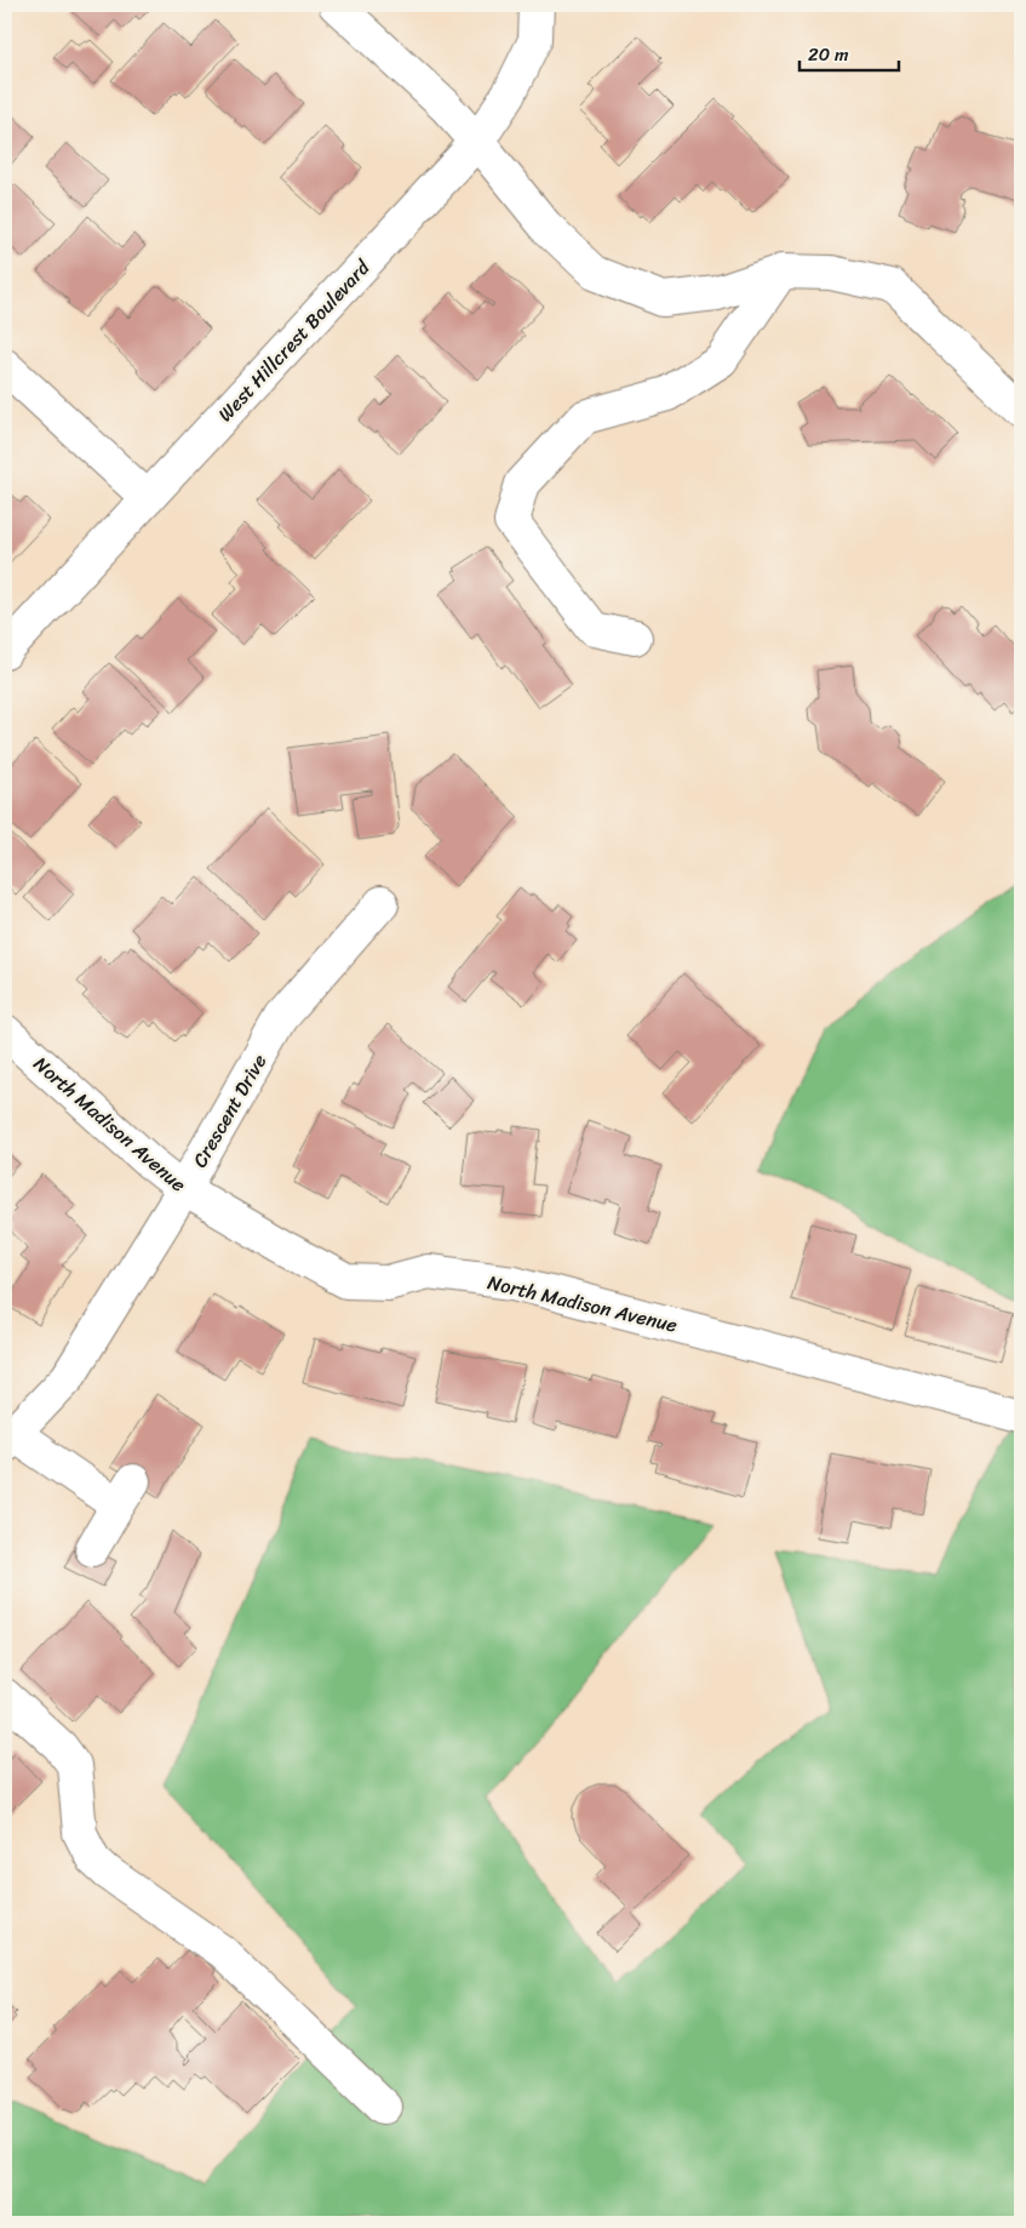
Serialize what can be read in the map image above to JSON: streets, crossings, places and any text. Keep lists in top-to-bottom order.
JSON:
{
  "streets": {
    "street": ["West Hillcrest Boulevard", "Crescent Drive", "North Madison Avenue"]
  },
  "crossings": [
    ["Crescent Drive", "North Madison Avenue"]
  ],
  "scale_bar": "20 m"
}
